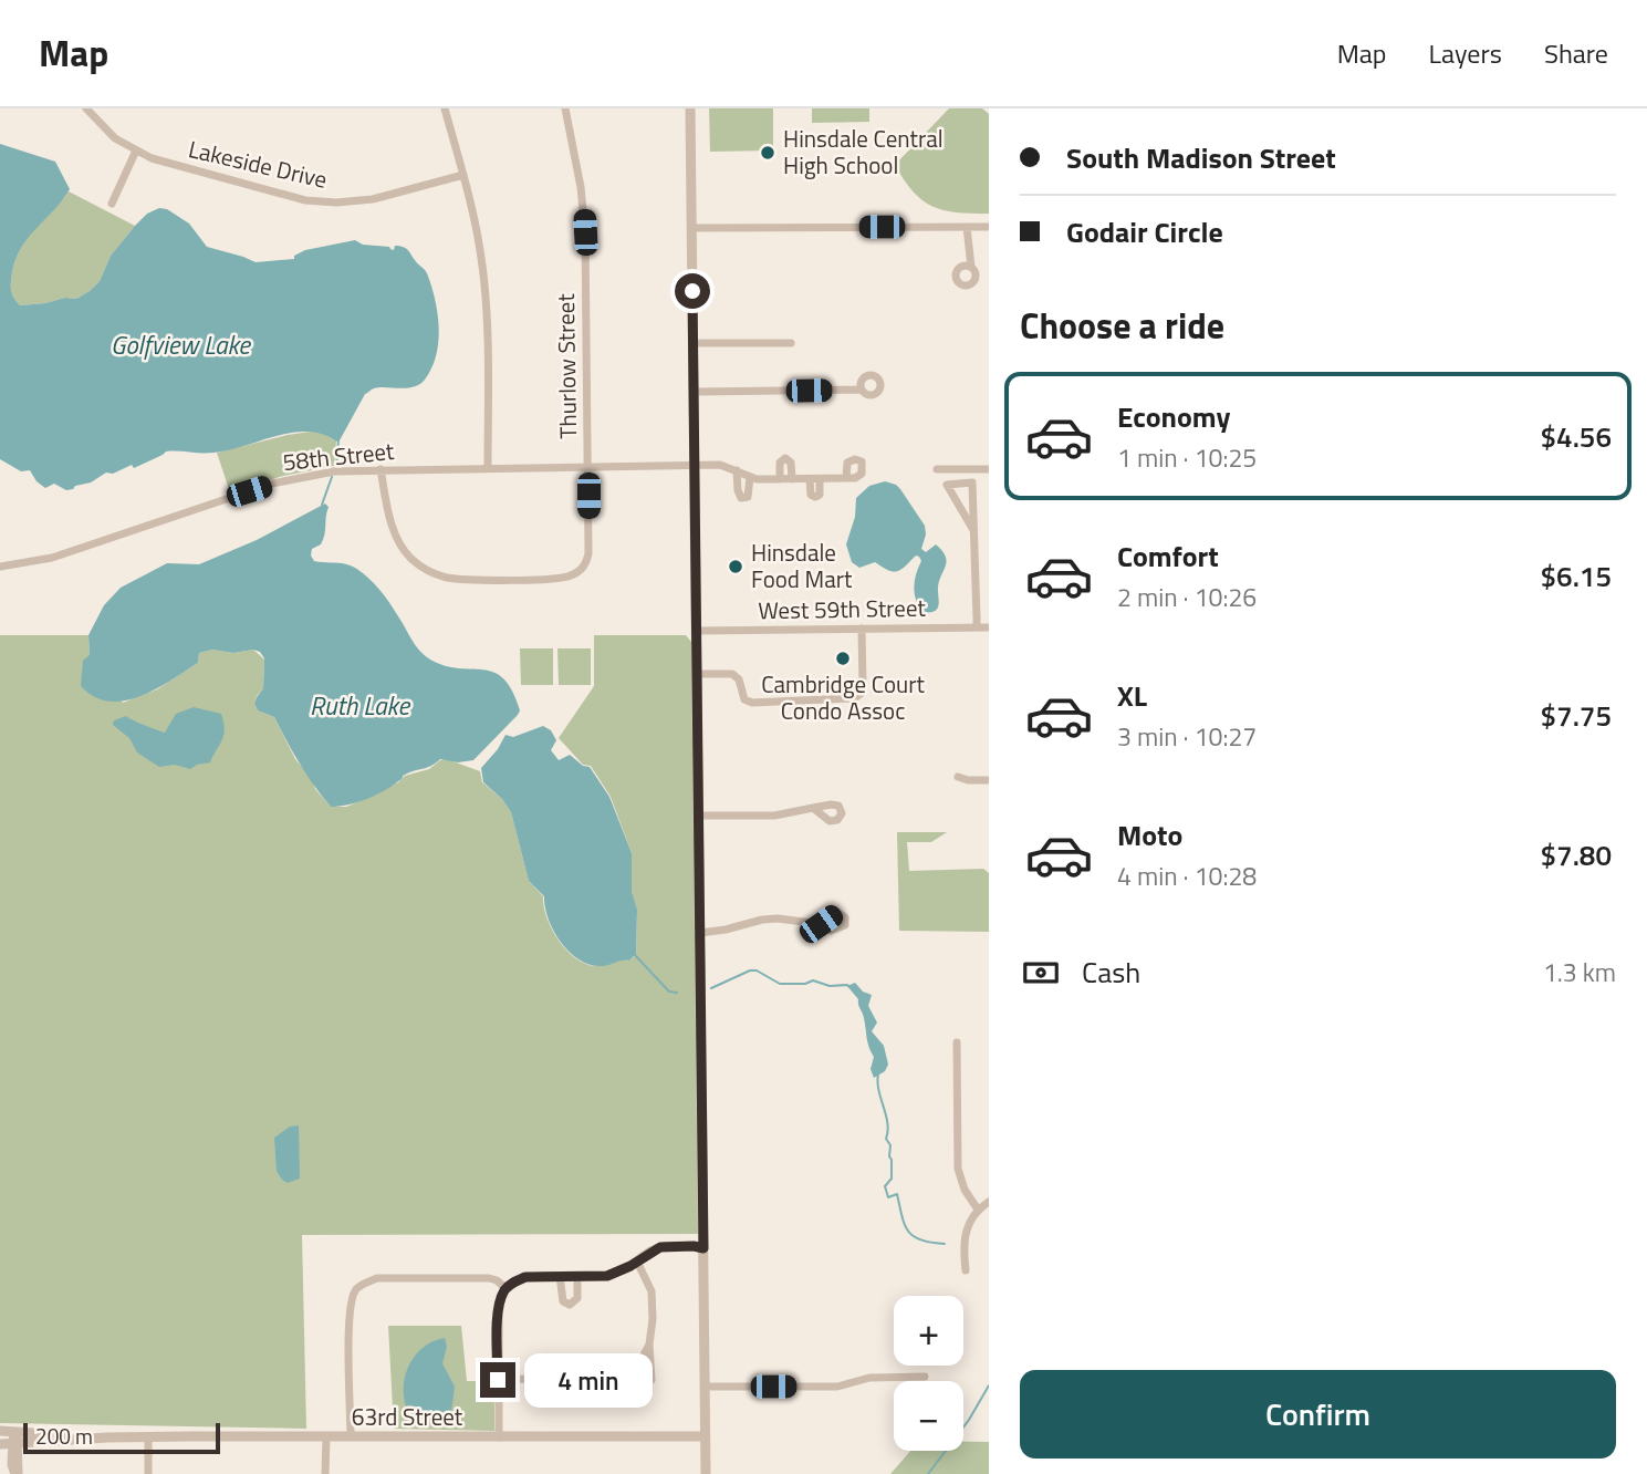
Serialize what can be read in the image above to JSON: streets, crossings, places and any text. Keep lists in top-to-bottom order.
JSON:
{
  "streets": {
    "street": [
      "Lakeside Drive",
      "Thurlow Street",
      "58th Street",
      "West 59th Street",
      "63rd Street"
    ]
  },
  "crossings": [
    ["Thurlow Street", "58th Street"]
  ],
  "water": ["Golfview Lake", "Ruth Lake"],
  "places": ["Hinsdale Central High School", "Hinsdale Food Mart", "Cambridge Court Condo Assoc"],
  "scale_bar": "200 m",
  "page": {
    "header": "Map",
    "nav": ["Map", "Layers", "Share"],
    "banner": ["South Madison Street", "Godair Circle"],
    "heading": "Choose a ride",
    "list": [
      {
        "name": "Economy",
        "note": "1 min · 10:25",
        "value": "$4.56"
      },
      {
        "name": "Comfort",
        "note": "2 min · 10:26",
        "value": "$6.15"
      },
      {
        "name": "XL",
        "note": "3 min · 10:27",
        "value": "$7.75"
      },
      {
        "name": "Moto",
        "note": "4 min · 10:28",
        "value": "$7.80"
      }
    ],
    "pay": ["Cash", "1.3 km"],
    "map_buttons": ["+", "−"],
    "bubble": "4 min",
    "buttons": "Confirm",
    "scale": "200 m"
  }
}
